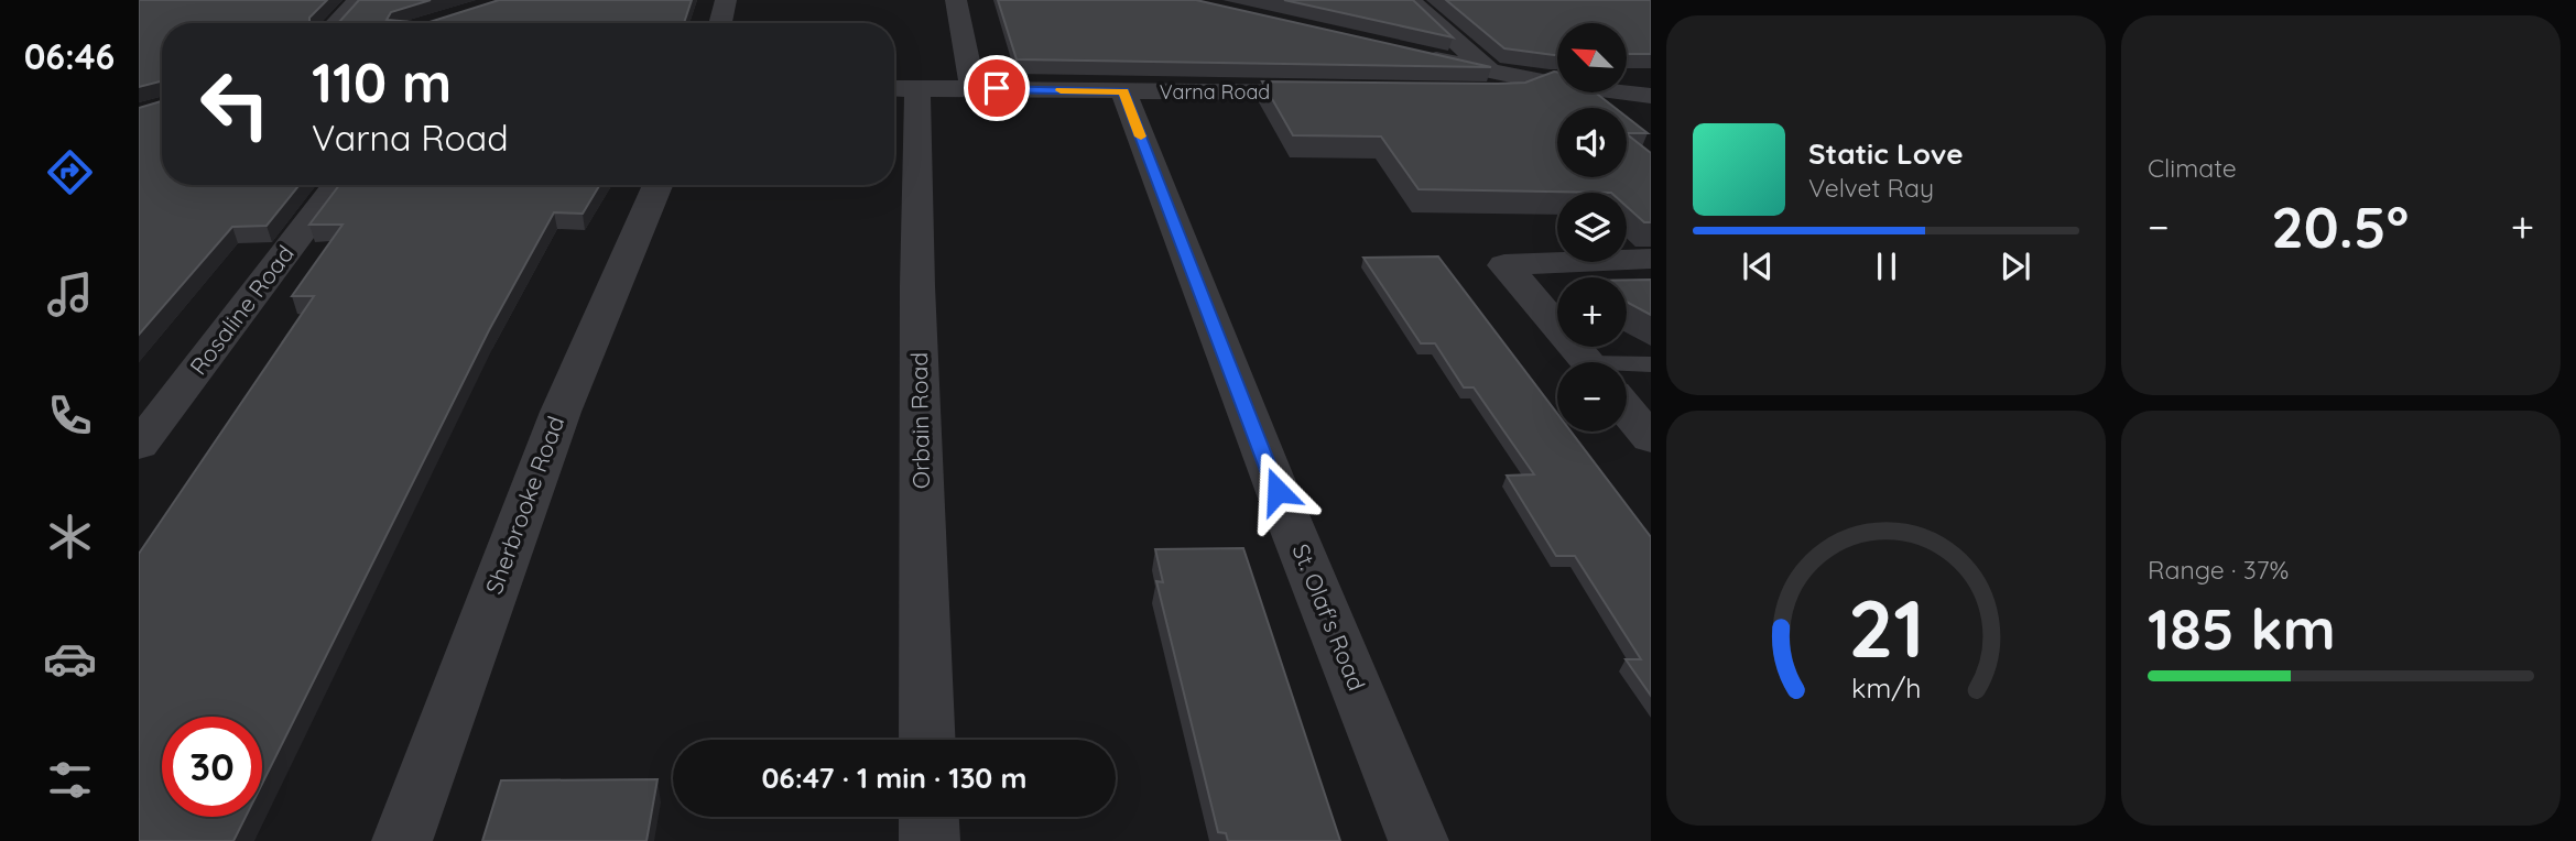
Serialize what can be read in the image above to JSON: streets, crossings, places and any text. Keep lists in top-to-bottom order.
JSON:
{
  "streets": {
    "street": [
      "Varna Road",
      "Rosaline Road",
      "Orbain Road",
      "Sherbrooke Road",
      "St. Olaf's Road"
    ]
  },
  "crossings": [
    ["Varna Road", "Orbain Road"],
    ["Varna Road", "St. Olaf's Road"]
  ],
  "north": "top left",
  "page": {
    "tabs": "06:46",
    "tile": [
      "Climate",
      ["Range · 37%", "185 km"]
    ],
    "map_buttons": ["+", "−"],
    "turn": ["110 m", "Varna Road"],
    "song": ["Static Love", "Velvet Ray"],
    "heat": ["−", "20.5°", "+"],
    "limit": "30",
    "trip": "06:47 · 1 min · 130 m",
    "gauge": ["21", "km/h"]
  }
}
